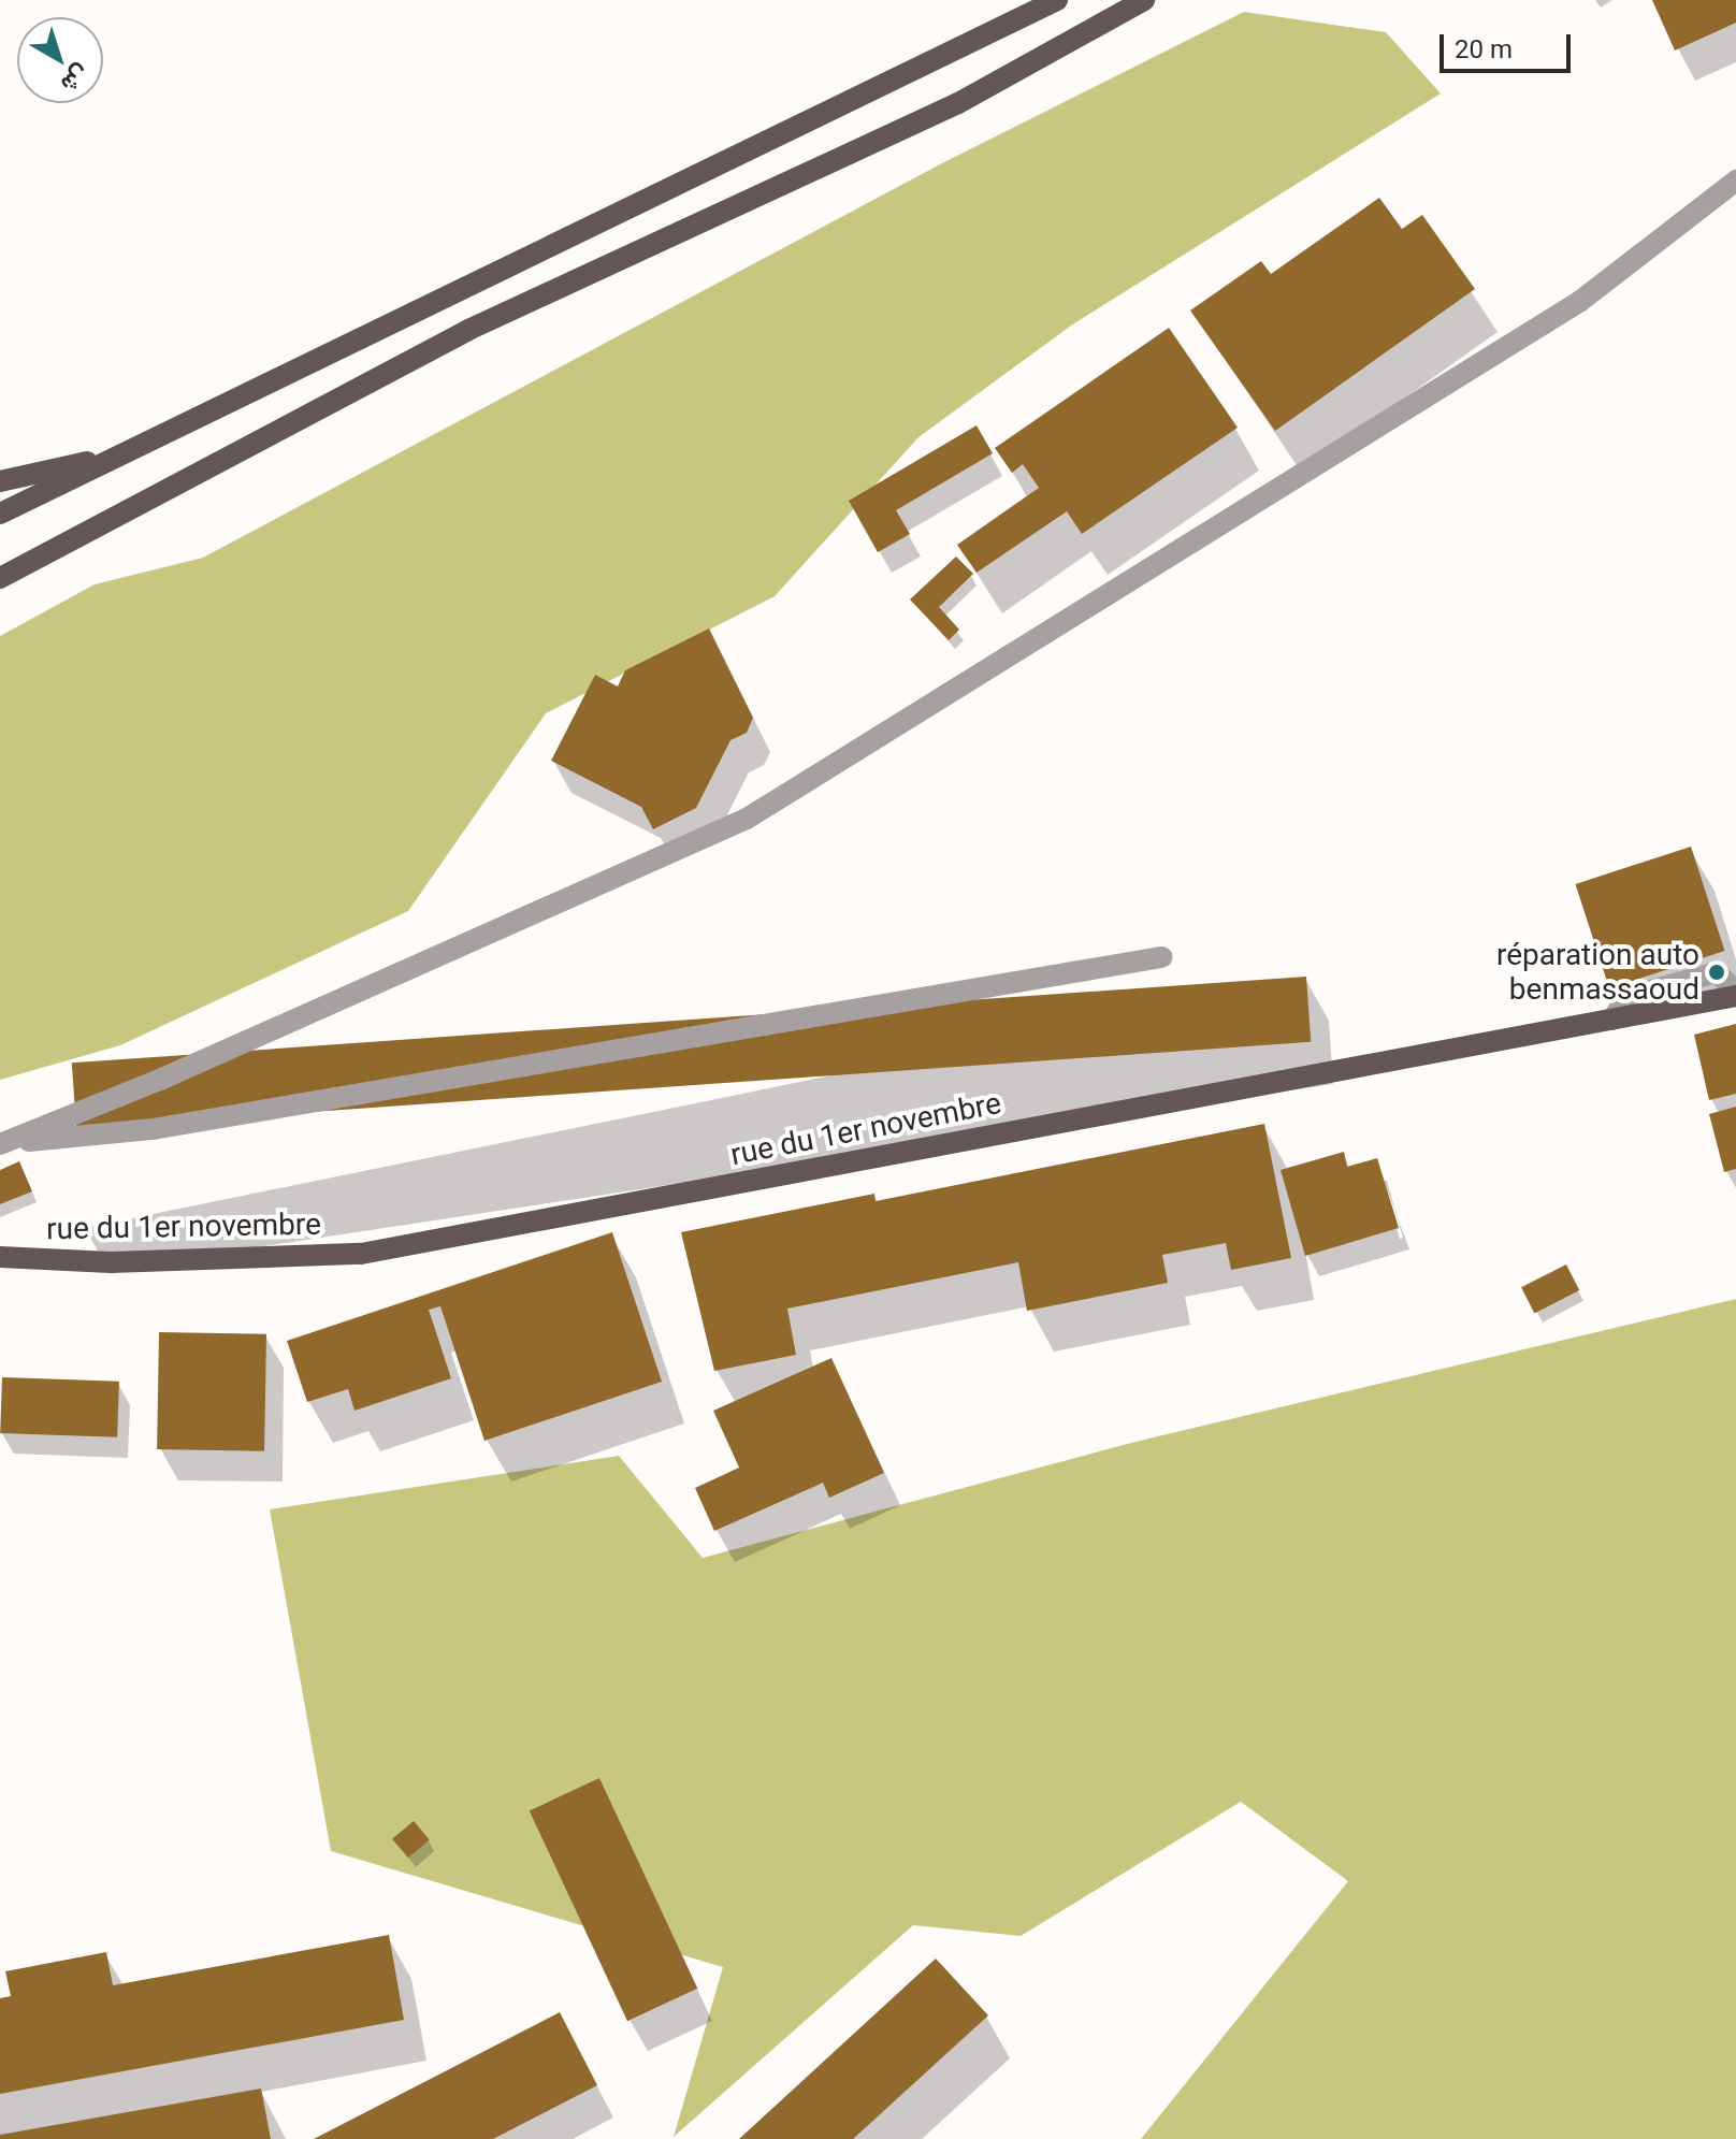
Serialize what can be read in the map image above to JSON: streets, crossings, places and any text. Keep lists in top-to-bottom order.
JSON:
{
  "streets": {
    "main road": ["rue du 1er novembre"]
  },
  "places": ["réparation auto benmassaoud"],
  "scale_bar": "20 m",
  "north": "bottom right"
}
